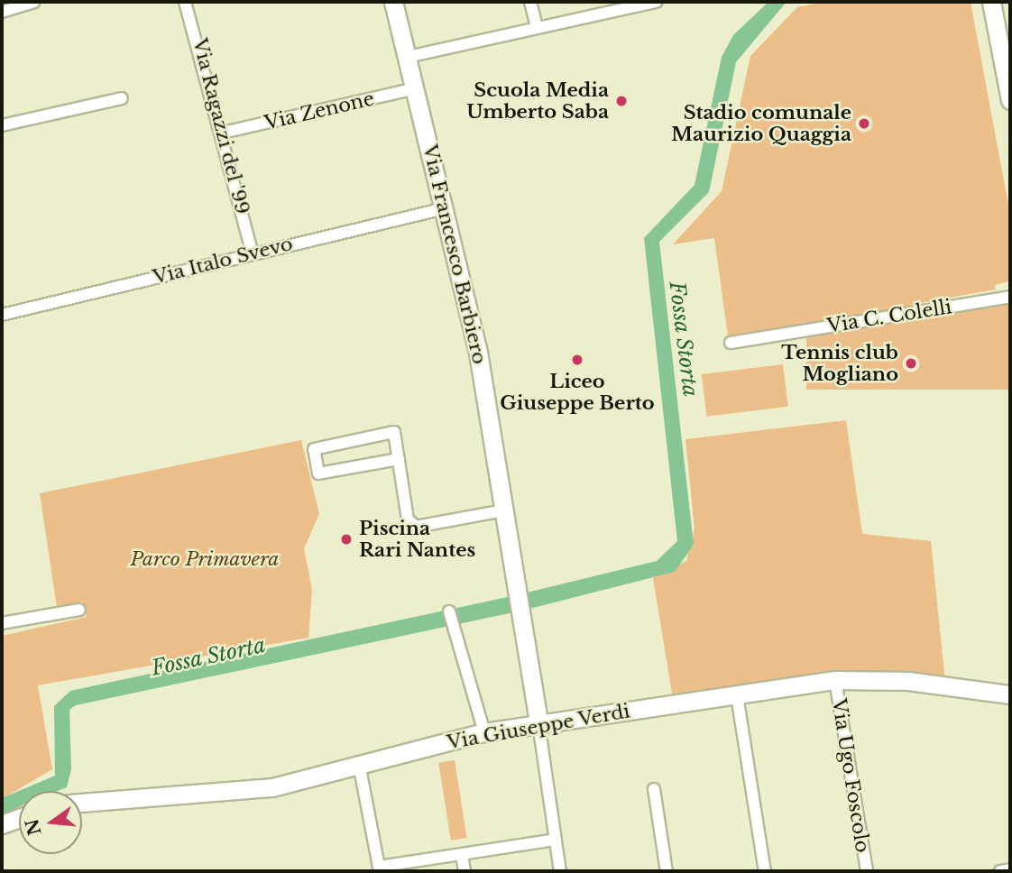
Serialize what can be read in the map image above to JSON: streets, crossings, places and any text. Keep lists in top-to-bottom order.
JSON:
{
  "streets": {
    "street": [
      "Via Zenone",
      "Via Ragazzi del '99",
      "Via Francesco Barbiero",
      "Via Italo Svevo",
      "Via C. Colelli",
      "Via Giuseppe Verdi",
      "Via Ugo Foscolo"
    ]
  },
  "crossings": [
    ["Via Zenone", "Via Ragazzi del '99"],
    ["Via Zenone", "Via Francesco Barbiero"],
    ["Via Ragazzi del '99", "Via Italo Svevo"],
    ["Via Francesco Barbiero", "Via Italo Svevo"],
    ["Via Francesco Barbiero", "Via Giuseppe Verdi"],
    ["Via Giuseppe Verdi", "Via Ugo Foscolo"]
  ],
  "water": ["Fossa Storta"],
  "parks": ["Parco Primavera"],
  "places": [
    "Scuola Media Umberto Saba",
    "Stadio comunale Maurizio Quaggia",
    "Liceo Giuseppe Berto",
    "Tennis club Mogliano",
    "Piscina Rari Nantes"
  ],
  "north": "left"
}
